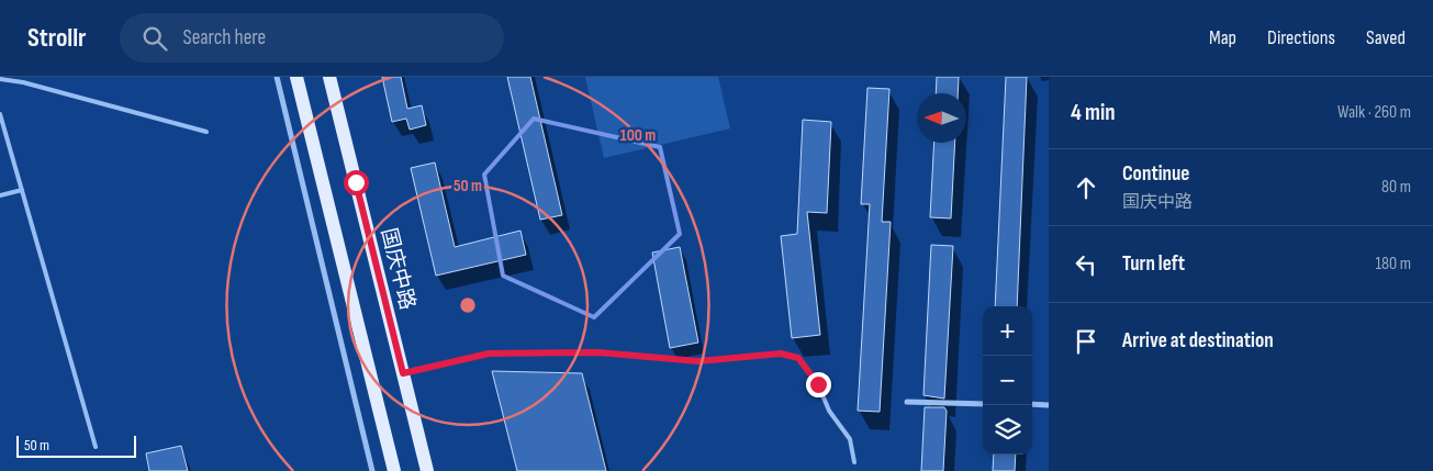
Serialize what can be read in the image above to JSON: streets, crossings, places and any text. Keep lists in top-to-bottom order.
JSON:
{
  "streets": {
    "main road": ["国庆中路"]
  },
  "scale_bar": "50 m",
  "north": "left",
  "page": {
    "header": "Strollr",
    "search": "Search here",
    "nav": ["Map", "Directions", "Saved"],
    "heading": ["4 min", "Walk · 260 m"],
    "list": [
      ["Continue", "国庆中路", "80 m"],
      ["Turn left", "180 m"],
      "Arrive at destination"
    ],
    "map_buttons": ["+", "−"],
    "scale": "50 m"
  },
  "rings": ["100 m", "50 m"]
}
